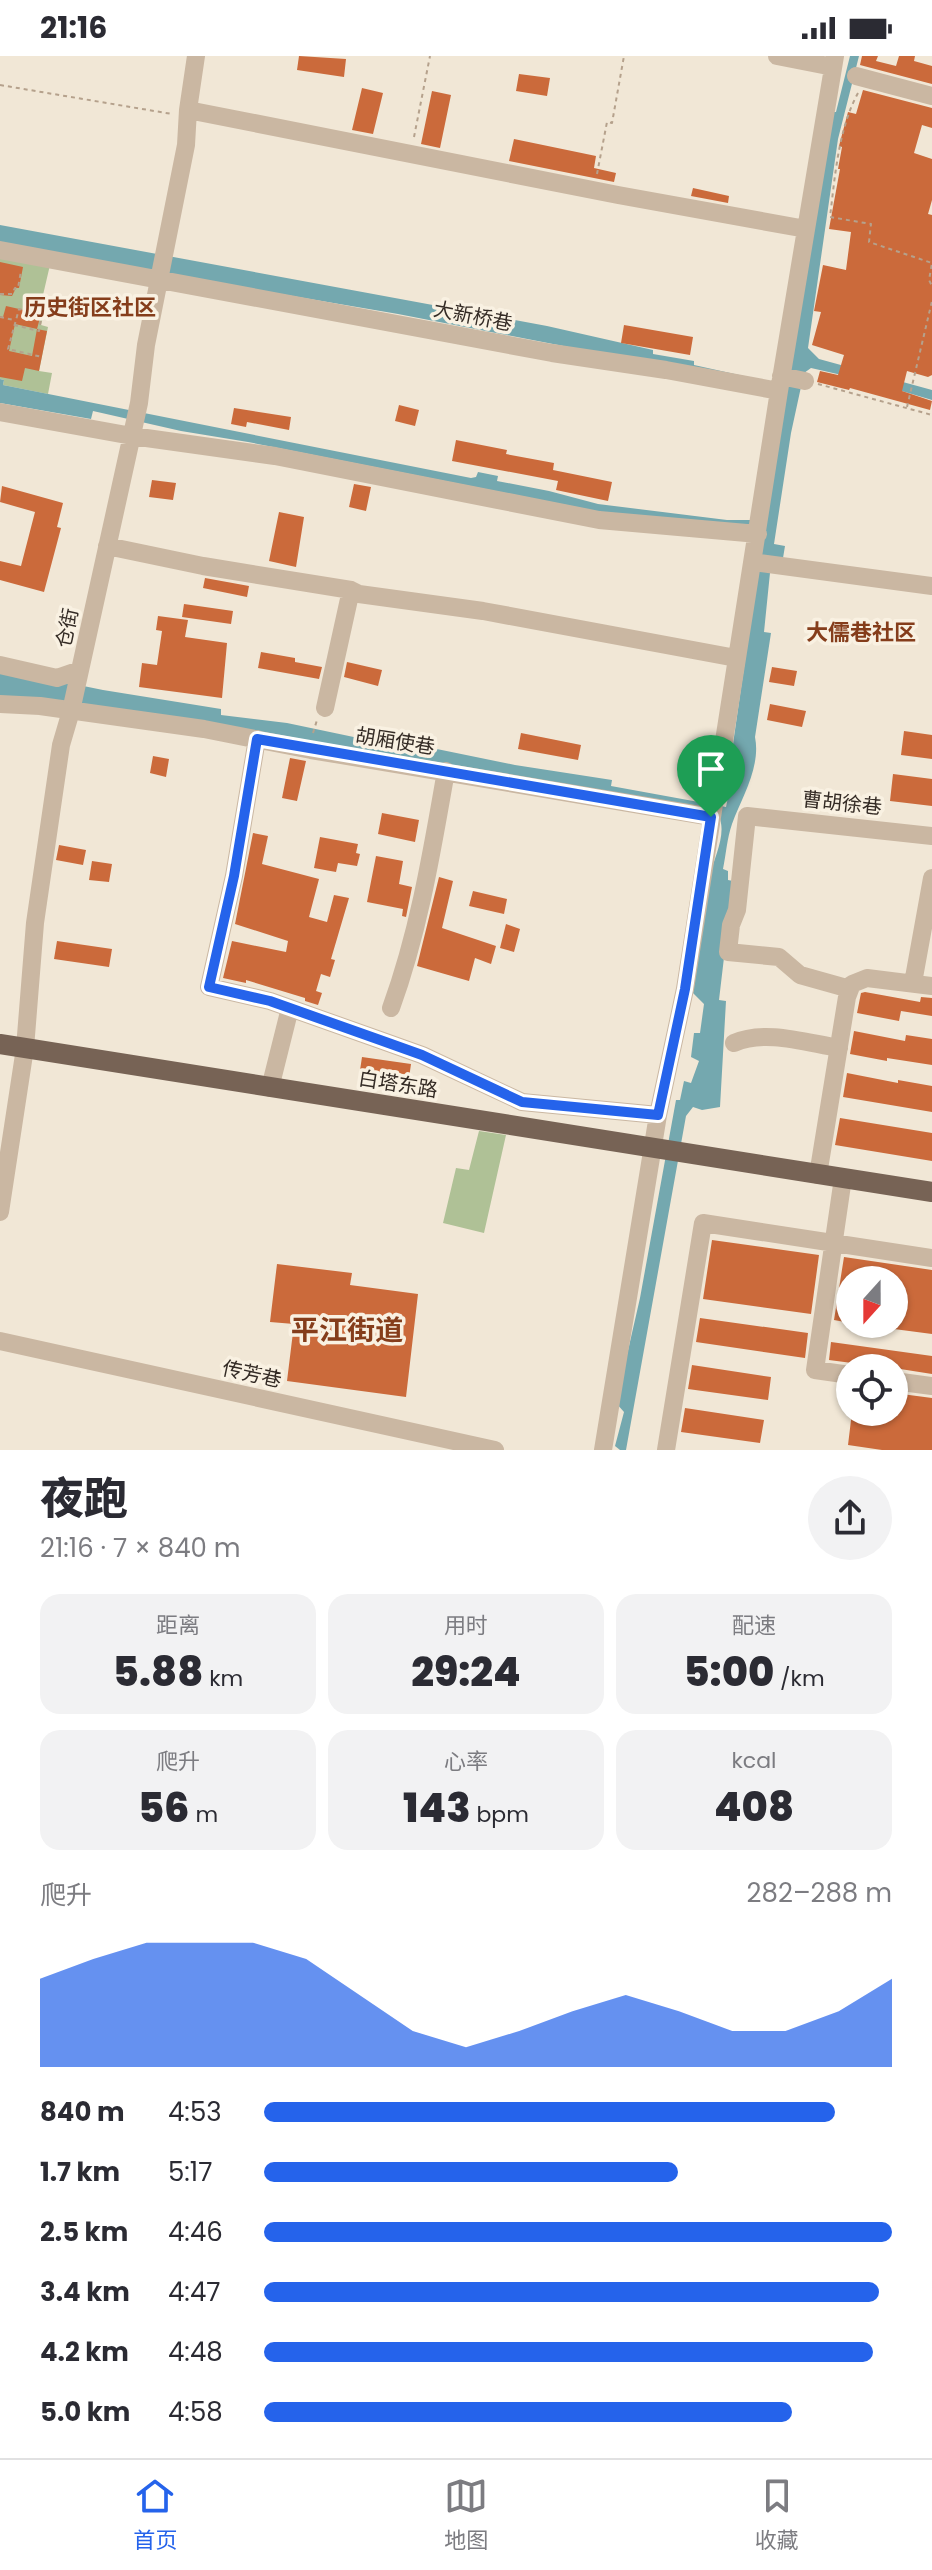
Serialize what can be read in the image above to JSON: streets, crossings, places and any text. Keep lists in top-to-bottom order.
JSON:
{
  "streets": {
    "main road": ["白塔东路"],
    "street": [
      "大新桥巷",
      "仓街",
      "胡厢使巷",
      "曹胡徐巷",
      "传芳巷"
    ]
  },
  "crossings": [
    ["大新桥巷", "仓街"],
    ["仓街", "胡厢使巷"],
    ["仓街", "白塔东路"]
  ],
  "districts": ["历史街区社区", "大儒巷社区", "平江街道"],
  "north": "bottom",
  "page": {
    "status": "21:16",
    "heading": ["夜跑", "21:16 · 7 × 840 m"],
    "stats": [
      ["距离", "5.88 km"],
      ["用时", "29:24"],
      ["配速", "5:00 /km"],
      ["爬升", "56 m"],
      ["心率", "143 bpm"],
      ["kcal", "408"]
    ],
    "chart": ["爬升", "282–288 m"],
    "list": [
      {
        "name": "840 m",
        "note": "4:53"
      },
      {
        "name": "1.7 km",
        "note": "5:17"
      },
      {
        "name": "2.5 km",
        "note": "4:46"
      },
      {
        "name": "3.4 km",
        "note": "4:47"
      },
      {
        "name": "4.2 km",
        "note": "4:48"
      },
      {
        "name": "5.0 km",
        "note": "4:58"
      }
    ],
    "tabs": ["首页", "地图", "收藏"]
  }
}
